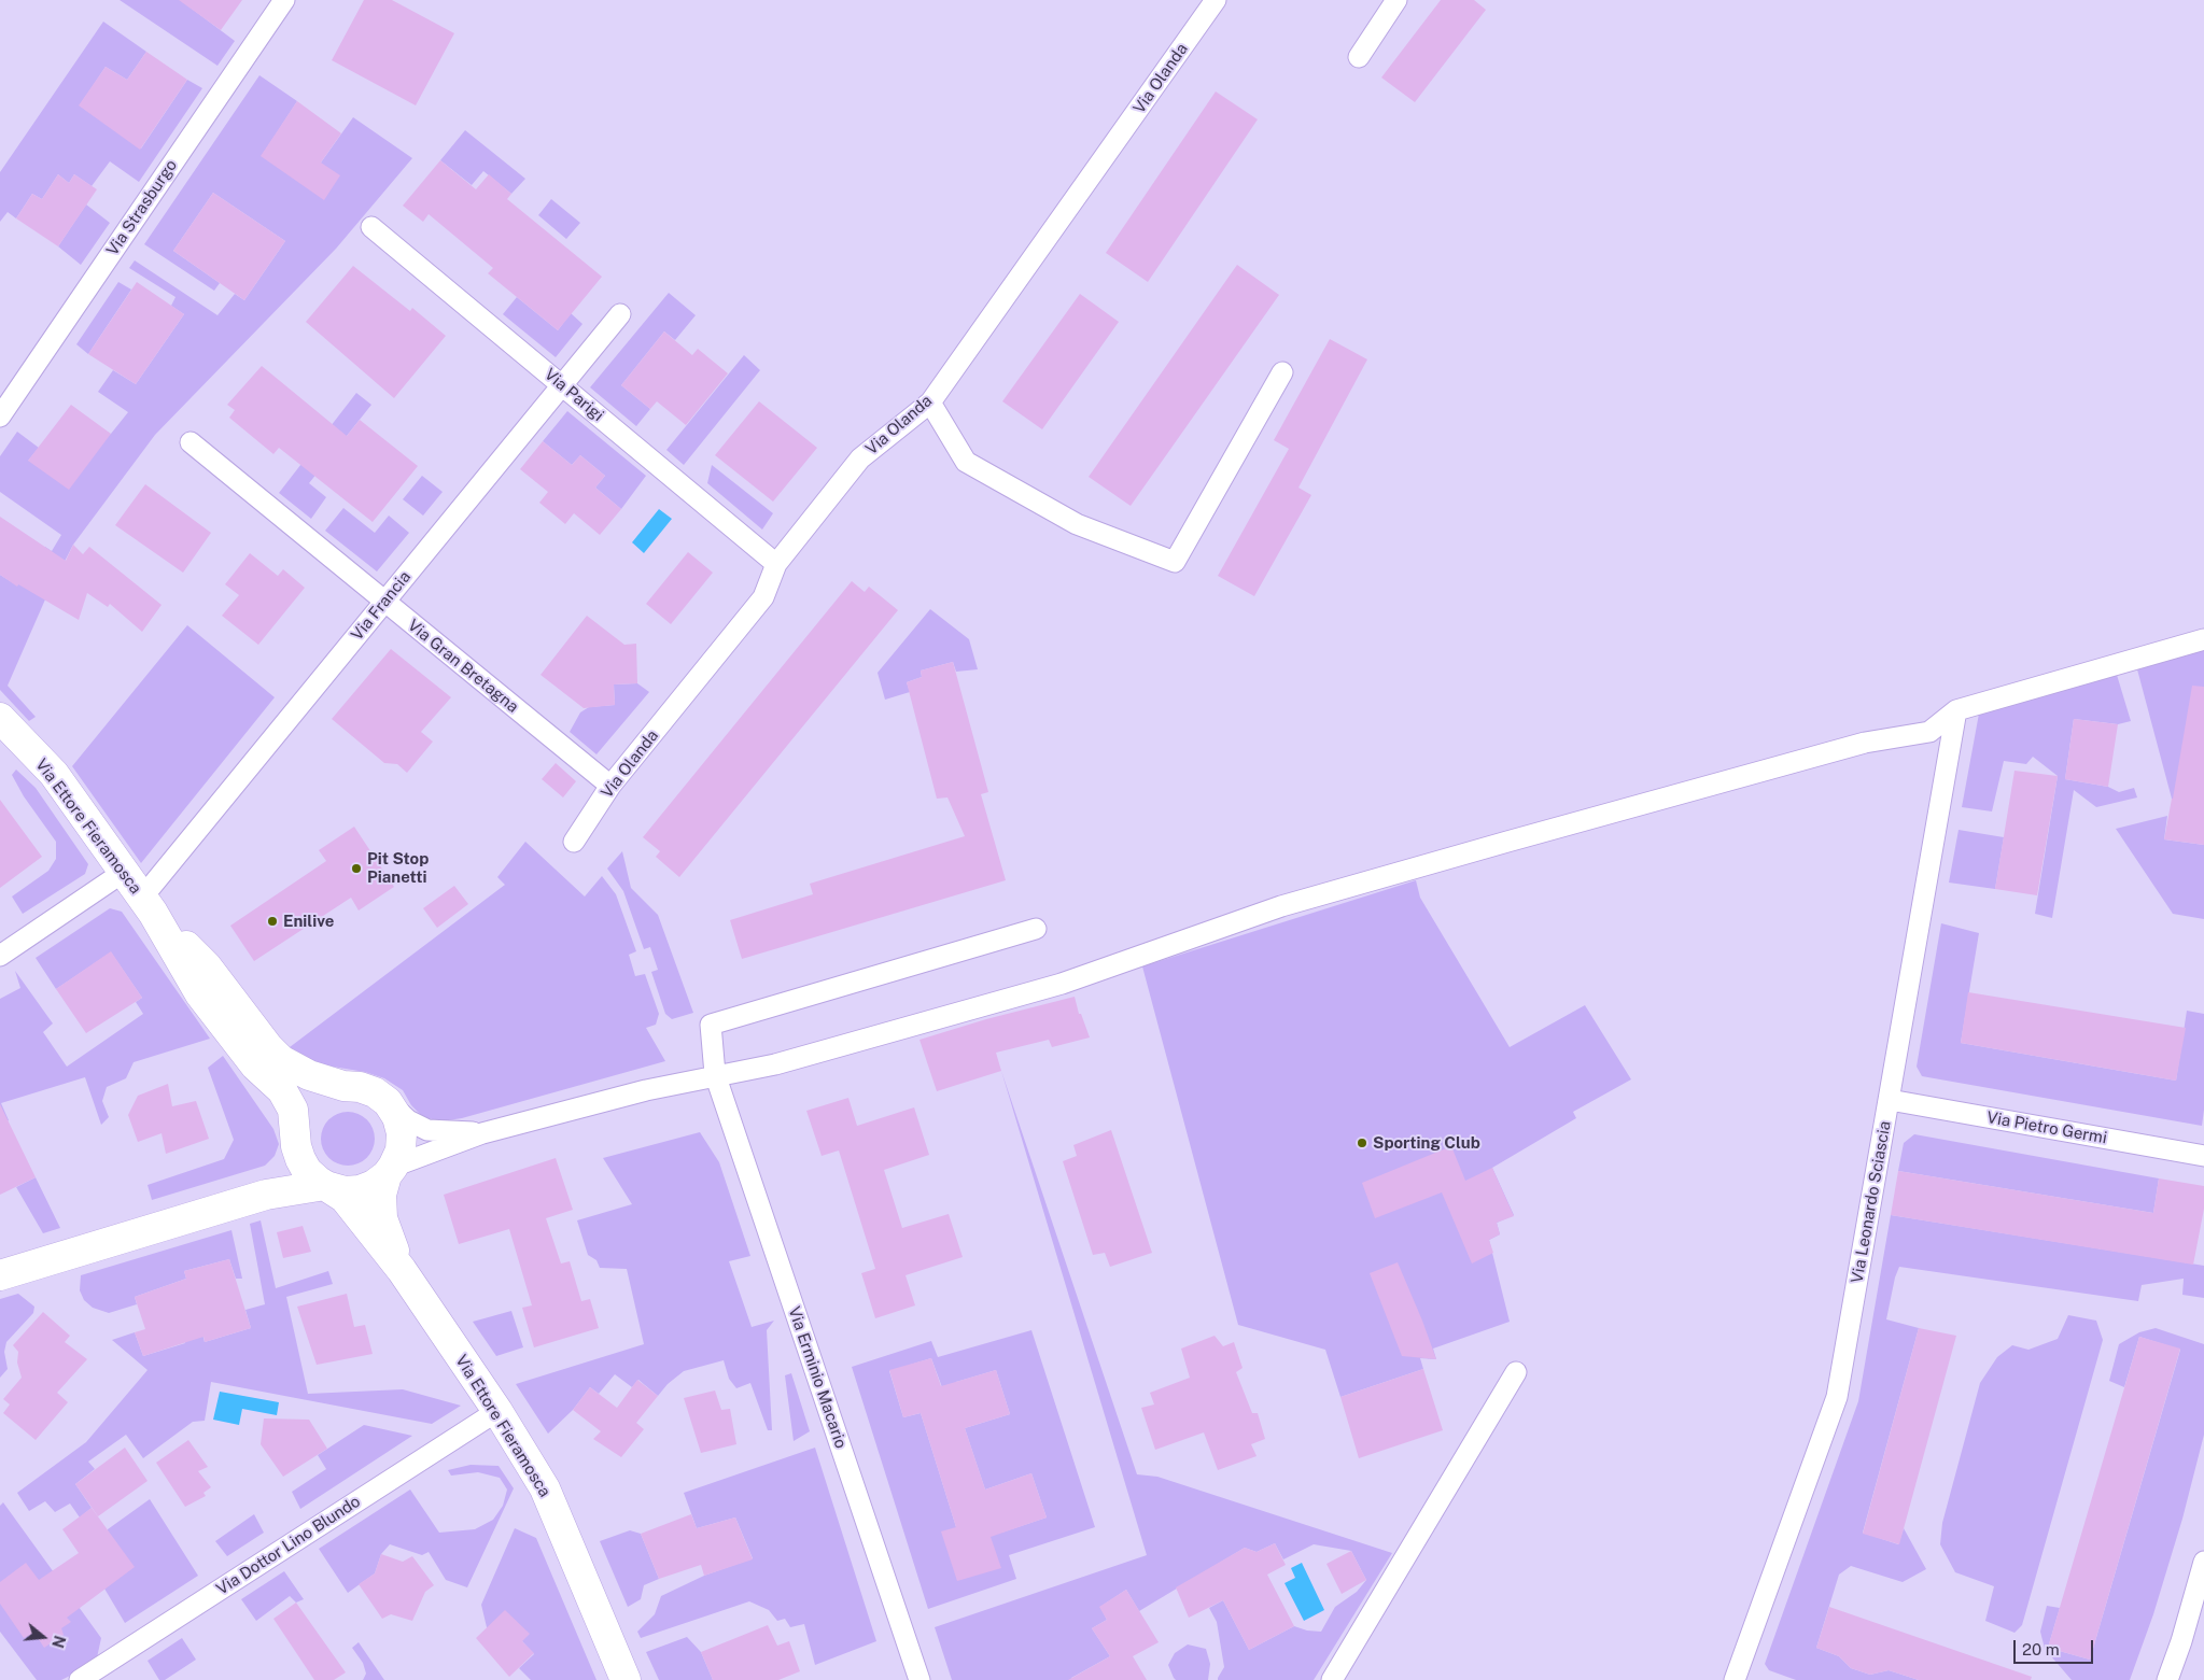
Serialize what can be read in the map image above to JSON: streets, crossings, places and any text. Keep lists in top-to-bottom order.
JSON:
{
  "streets": {
    "main road": ["Via Ettore Fieramosca"],
    "street": [
      "Via Olanda",
      "Via Strasburgo",
      "Via Parigi",
      "Via Francia",
      "Via Gran Bretagna",
      "Via Pietro Germi",
      "Via Leonardo Sciascia",
      "Via Erminio Macario",
      "Via Dottor Lino Blundo"
    ]
  },
  "crossings": [
    ["Via Olanda", "Via Parigi"],
    ["Via Olanda", "Via Gran Bretagna"],
    ["Via Parigi", "Via Francia"],
    ["Via Francia", "Via Gran Bretagna"],
    ["Via Francia", "Via Ettore Fieramosca"],
    ["Via Ettore Fieramosca", "Via Dottor Lino Blundo"],
    ["Via Pietro Germi", "Via Leonardo Sciascia"]
  ],
  "places": ["Pit Stop Pianetti", "Enilive", "Sporting Club"],
  "scale_bar": "20 m",
  "north": "right"
}
